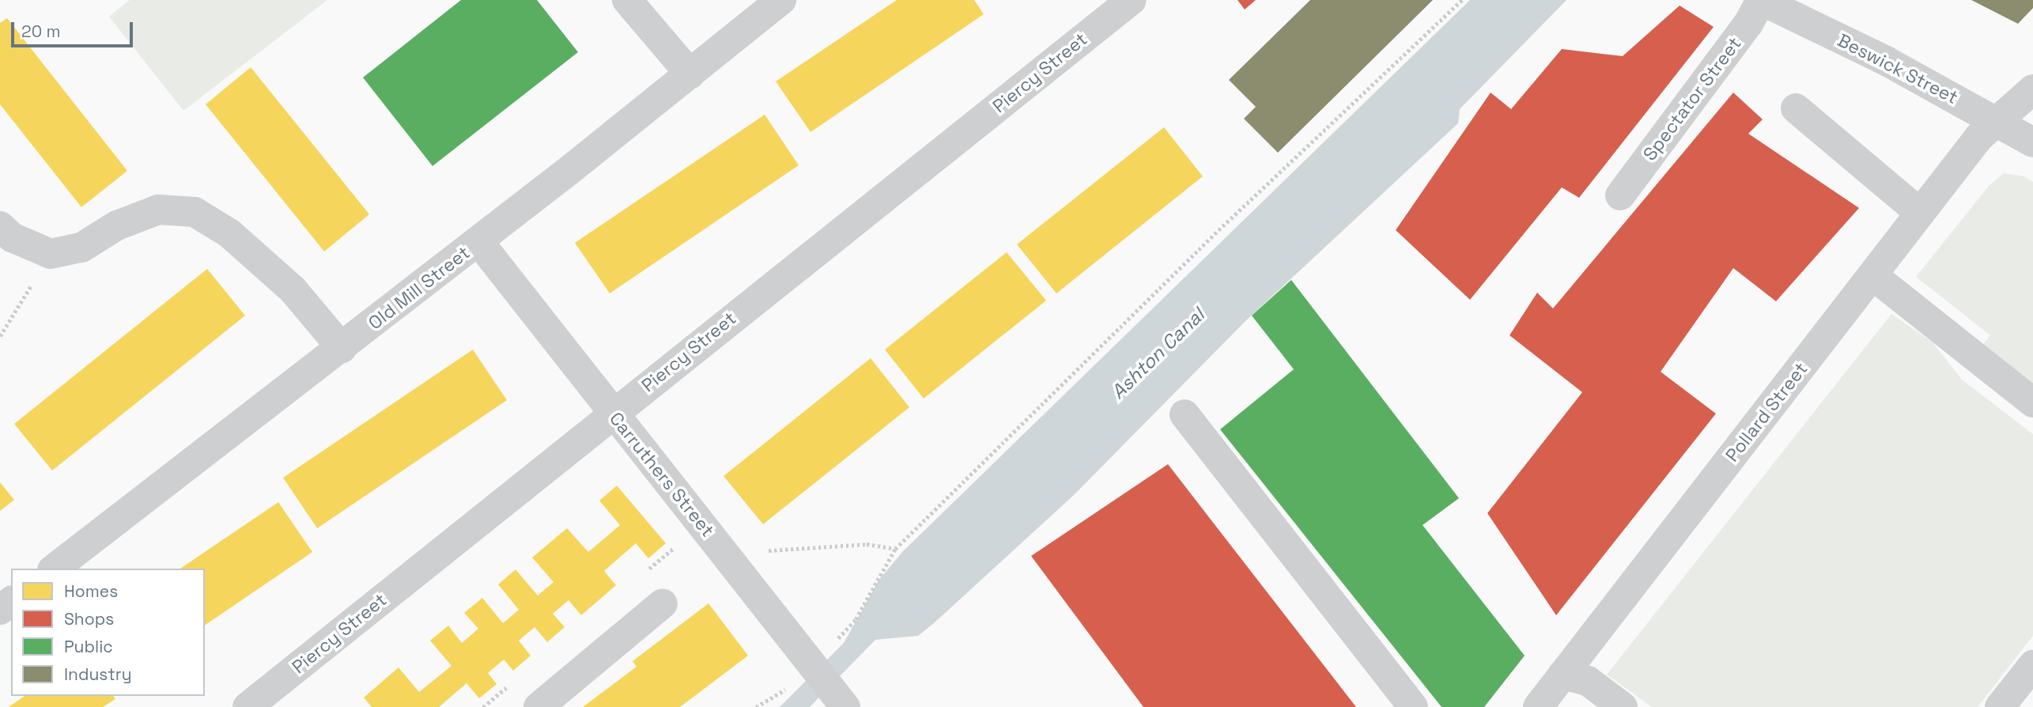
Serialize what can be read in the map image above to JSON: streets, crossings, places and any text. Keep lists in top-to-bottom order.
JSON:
{
  "streets": {
    "street": [
      "Beswick Street",
      "Piercy Street",
      "Spectator Street",
      "Old Mill Street",
      "Pollard Street",
      "Carruthers Street"
    ]
  },
  "crossings": [
    ["Beswick Street", "Spectator Street"],
    ["Beswick Street", "Pollard Street"],
    ["Piercy Street", "Carruthers Street"],
    ["Old Mill Street", "Carruthers Street"]
  ],
  "water": ["Ashton Canal"],
  "legend": [
    "Homes",
    "Shops",
    "Public",
    "Industry"
  ],
  "scale_bar": "20 m"
}
